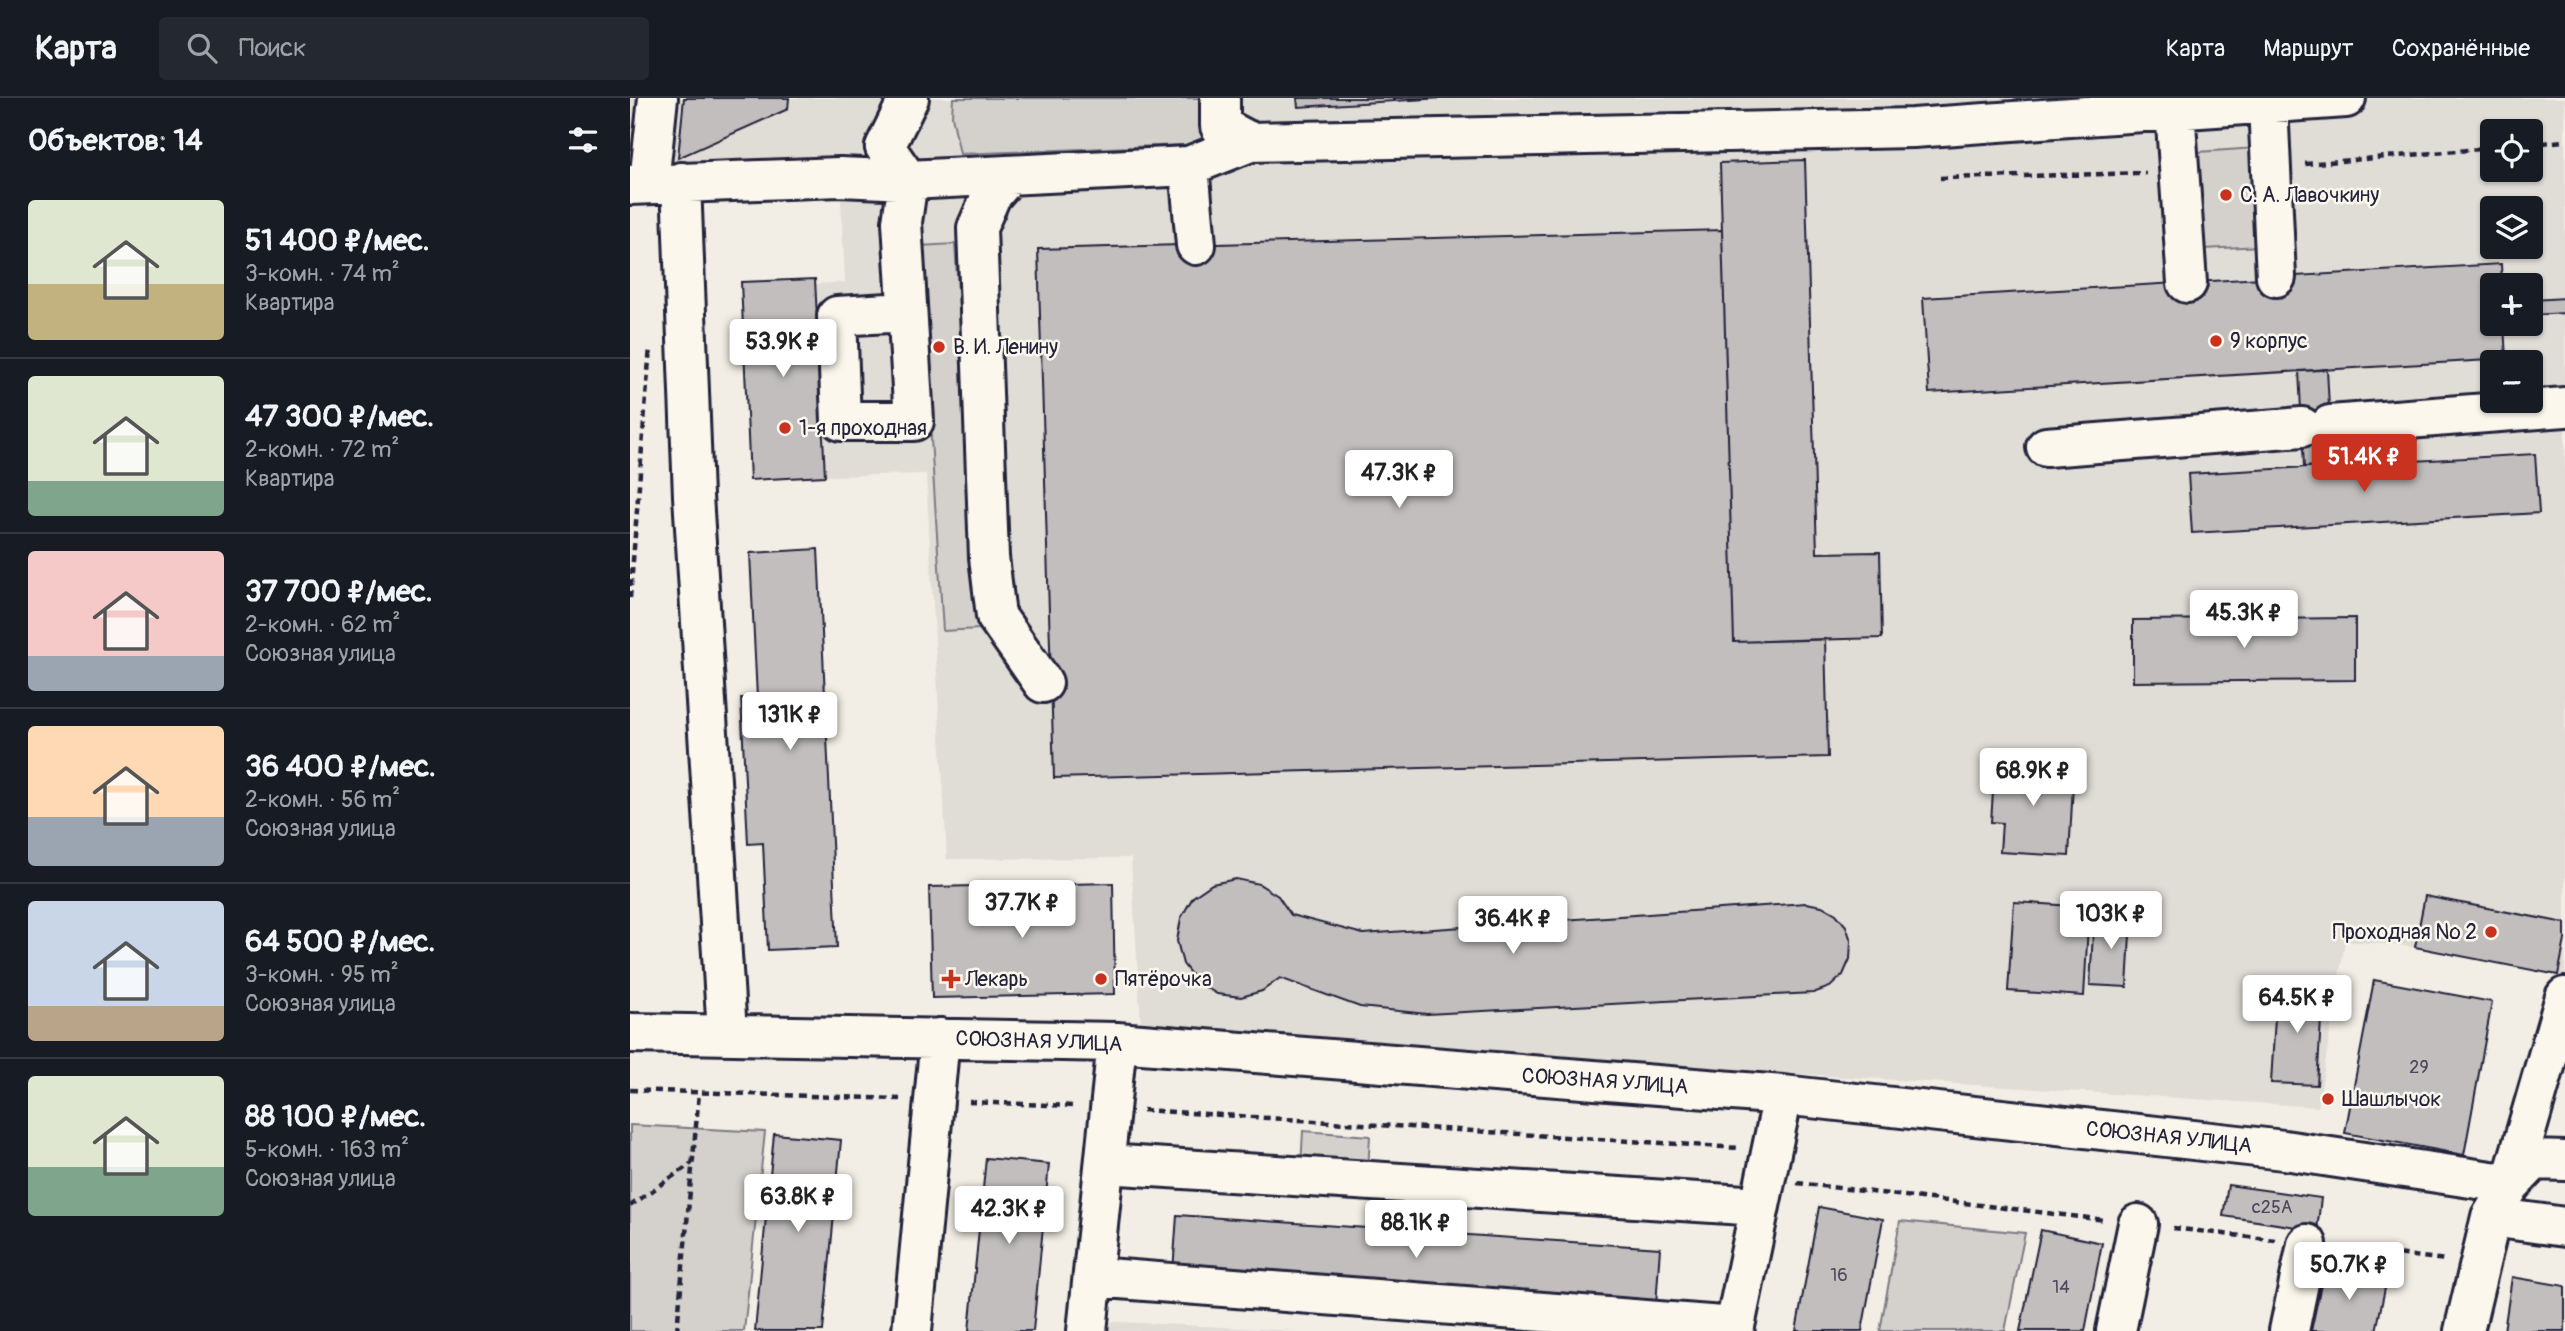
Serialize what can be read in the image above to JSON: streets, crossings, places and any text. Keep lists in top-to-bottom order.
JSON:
{
  "streets": {
    "street": ["СОЮЗНАЯ УЛИЦА"]
  },
  "places": {
    "other": [
      "С. А. Лавочкину",
      "9 корпус",
      "В. И. Ленину",
      "1-я проходная",
      "Проходная № 2",
      "Пятёрочка",
      "Шашлычок"
    ],
    "health": ["Лекарь"]
  },
  "house_numbers": [
    "29",
    "с25А",
    "16",
    "14"
  ],
  "page": {
    "header": "Карта",
    "search": "Поиск",
    "nav": ["Карта", "Маршрут", "Сохранённые"],
    "heading": "Объектов: 14",
    "map_buttons": ["+", "−"],
    "list": [
      {
        "name": "51 400 ₽/мес.",
        "note": "3-комн. · 74 m² · Квартира"
      },
      {
        "name": "47 300 ₽/мес.",
        "note": "2-комн. · 72 m² · Квартира"
      },
      {
        "name": "37 700 ₽/мес.",
        "note": "2-комн. · 62 m² · Союзная улица"
      },
      {
        "name": "36 400 ₽/мес.",
        "note": "2-комн. · 56 m² · Союзная улица"
      },
      {
        "name": "64 500 ₽/мес.",
        "note": "3-комн. · 95 m² · Союзная улица"
      },
      {
        "name": "88 100 ₽/мес.",
        "note": "5-комн. · 163 m² · Союзная улица"
      }
    ],
    "price": [
      "53.9K ₽",
      "51.4K ₽",
      "47.3K ₽",
      "45.3K ₽",
      "131K ₽",
      "68.9K ₽",
      "37.7K ₽",
      "103K ₽",
      "36.4K ₽",
      "64.5K ₽",
      "63.8K ₽",
      "42.3K ₽",
      "88.1K ₽",
      "50.7K ₽"
    ]
  }
}
